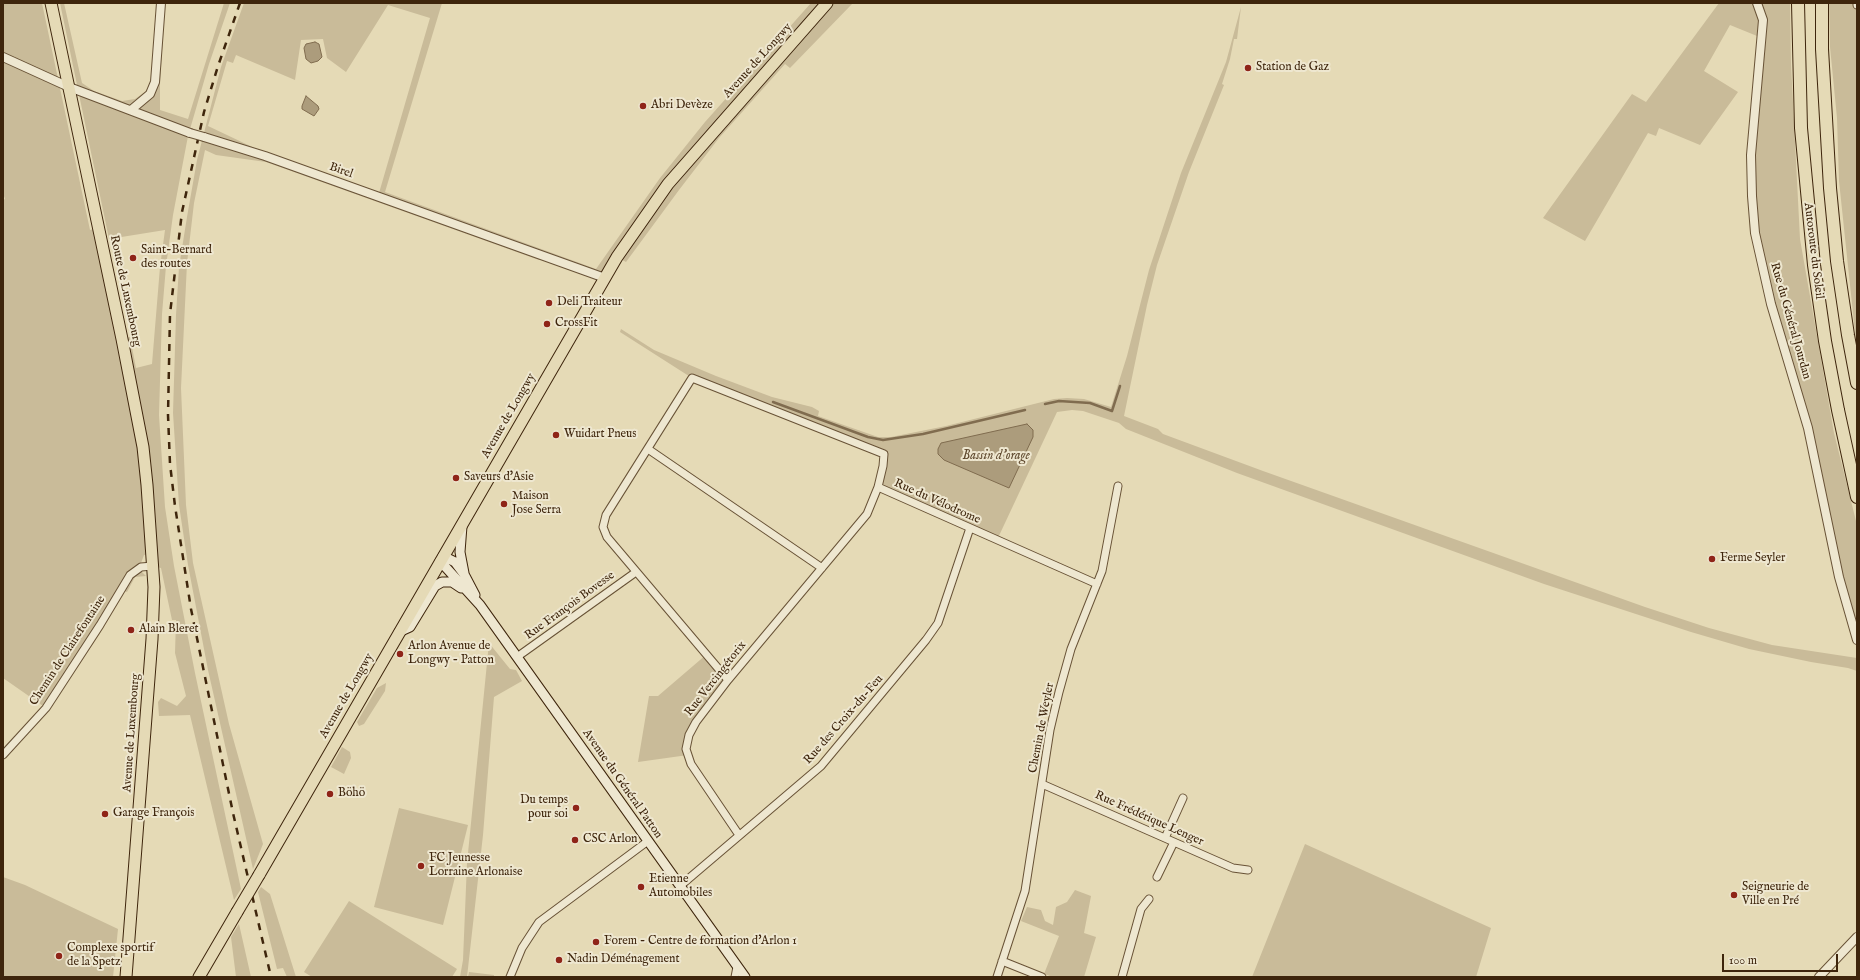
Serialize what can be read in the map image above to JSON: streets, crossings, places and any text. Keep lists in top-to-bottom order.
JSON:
{
  "streets": {
    "highway": ["Autoroute du Soleil"],
    "main road": [
      "Avenue de Longwy",
      "Route de Luxembourg",
      "Avenue de Luxembourg",
      "Avenue du Général Patton"
    ],
    "street": [
      "Birel",
      "Rue du Général Jourdan",
      "Rue du Vélodrome",
      "Rue François Bovesse",
      "Chemin de Clairefontaine",
      "Rue Vercingétorix",
      "Rue des Croix-du-Feu",
      "Chemin de Weyler",
      "Rue Frédérique Lenger"
    ]
  },
  "crossings": [
    ["Avenue de Longwy", "Birel"],
    ["Birel", "Route de Luxembourg"],
    ["Route de Luxembourg", "Chemin de Clairefontaine"],
    ["Route de Luxembourg", "Avenue de Luxembourg"],
    ["Rue du Vélodrome", "Rue Vercingétorix"],
    ["Rue du Vélodrome", "Rue des Croix-du-Feu"],
    ["Rue du Vélodrome", "Chemin de Weyler"],
    ["Rue François Bovesse", "Avenue du Général Patton"],
    ["Rue Vercingétorix", "Rue des Croix-du-Feu"],
    ["Rue des Croix-du-Feu", "Avenue du Général Patton"],
    ["Chemin de Weyler", "Rue Frédérique Lenger"]
  ],
  "water": ["Bassin d'orage"],
  "places": [
    "Station de Gaz",
    "Abri Devèze",
    "Saint-Bernard des routes",
    "Deli Traiteur",
    "CrossFit",
    "Wuidart Pneus",
    "Saveurs d'Asie",
    "Maison Jose Serra",
    "Ferme Seyler",
    "Alain Bleret",
    "Arlon Avenue de Longwy - Patton",
    "Böhö",
    "Du temps pour soi",
    "Garage François",
    "CSC Arlon",
    "FC Jeunesse Lorraine Arlonaise",
    "Etienne Automobiles",
    "Seigneurie de Ville en Pré",
    "Forem - Centre de formation d'Arlon 1",
    "Complexe sportif de la Spetz",
    "Nadin Déménagement"
  ],
  "scale_bar": "100 m"
}
